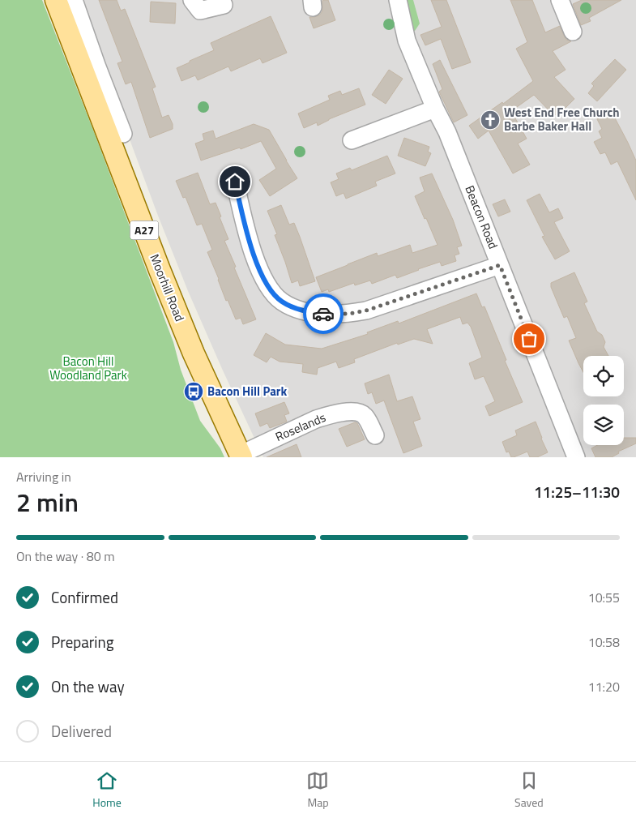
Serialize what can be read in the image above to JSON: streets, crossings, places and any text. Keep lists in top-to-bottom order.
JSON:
{
  "streets": {
    "main road": ["A27", "Moorhill Road"],
    "street": ["Beacon Road", "Roselands"]
  },
  "crossings": [
    ["Moorhill Road", "Roselands"]
  ],
  "parks": ["Bacon Hill Woodland Park"],
  "places": {
    "church": ["West End Free Church Barbe Baker Hall"],
    "bus stop": ["Bacon Hill Park"]
  },
  "page": {
    "heading": ["2 min", "Arriving in", "11:25–11:30"],
    "bar": "On the way · 80 m",
    "list": [
      ["Confirmed", "10:55"],
      ["Preparing", "10:58"],
      ["On the way", "11:20"],
      "Delivered"
    ],
    "tabs": ["Home", "Map", "Saved"]
  }
}
